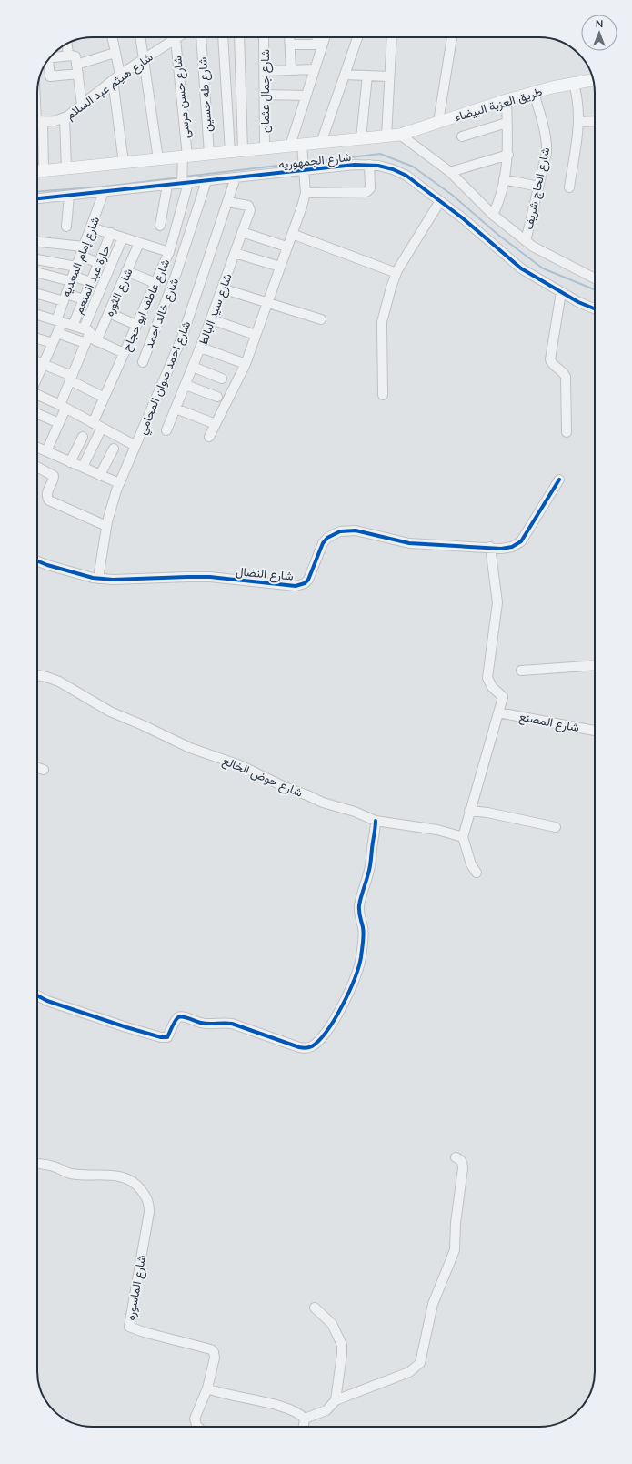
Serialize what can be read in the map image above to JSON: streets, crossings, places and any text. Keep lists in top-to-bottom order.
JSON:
{
  "streets": {
    "main road": ["طريق العزبة البيضاء", "شارع الجمهوريه"],
    "street": [
      "شارع هيثم عبد السلام",
      "شارع جمال عثمان",
      "شارع طه حسين",
      "شارع حسن مرسى",
      "شارع الحاج شريف",
      "شارع إمام المعديه",
      "حارة عبد المنعم",
      "شارع الثوره",
      "شارع عاطف ابو حجاج",
      "شارع سيد البالط",
      "شارع خالد احمد",
      "شارع احمد صوان المحامي",
      "شارع النضال",
      "شارع المصنع",
      "شارع حوض الخالع",
      "شارع الماسوره"
    ]
  },
  "crossings": [
    ["شارع جمال عثمان", "شارع الجمهوريه"],
    ["شارع طه حسين", "شارع الجمهوريه"],
    ["شارع حسن مرسى", "شارع الجمهوريه"],
    ["شارع حسن مرسى", "شارع عاطف ابو حجاج"],
    ["طريق العزبة البيضاء", "شارع الجمهوريه"],
    ["طريق العزبة البيضاء", "شارع الحاج شريف"],
    ["شارع الجمهوريه", "شارع إمام المعديه"],
    ["شارع الجمهوريه", "شارع عاطف ابو حجاج"],
    ["شارع الجمهوريه", "شارع خالد احمد"],
    ["شارع الجمهوريه", "شارع احمد صوان المحامي"],
    ["شارع سيد البالط", "شارع احمد صوان المحامي"],
    ["شارع احمد صوان المحامي", "شارع النضال"]
  ],
  "north": "top"
}
